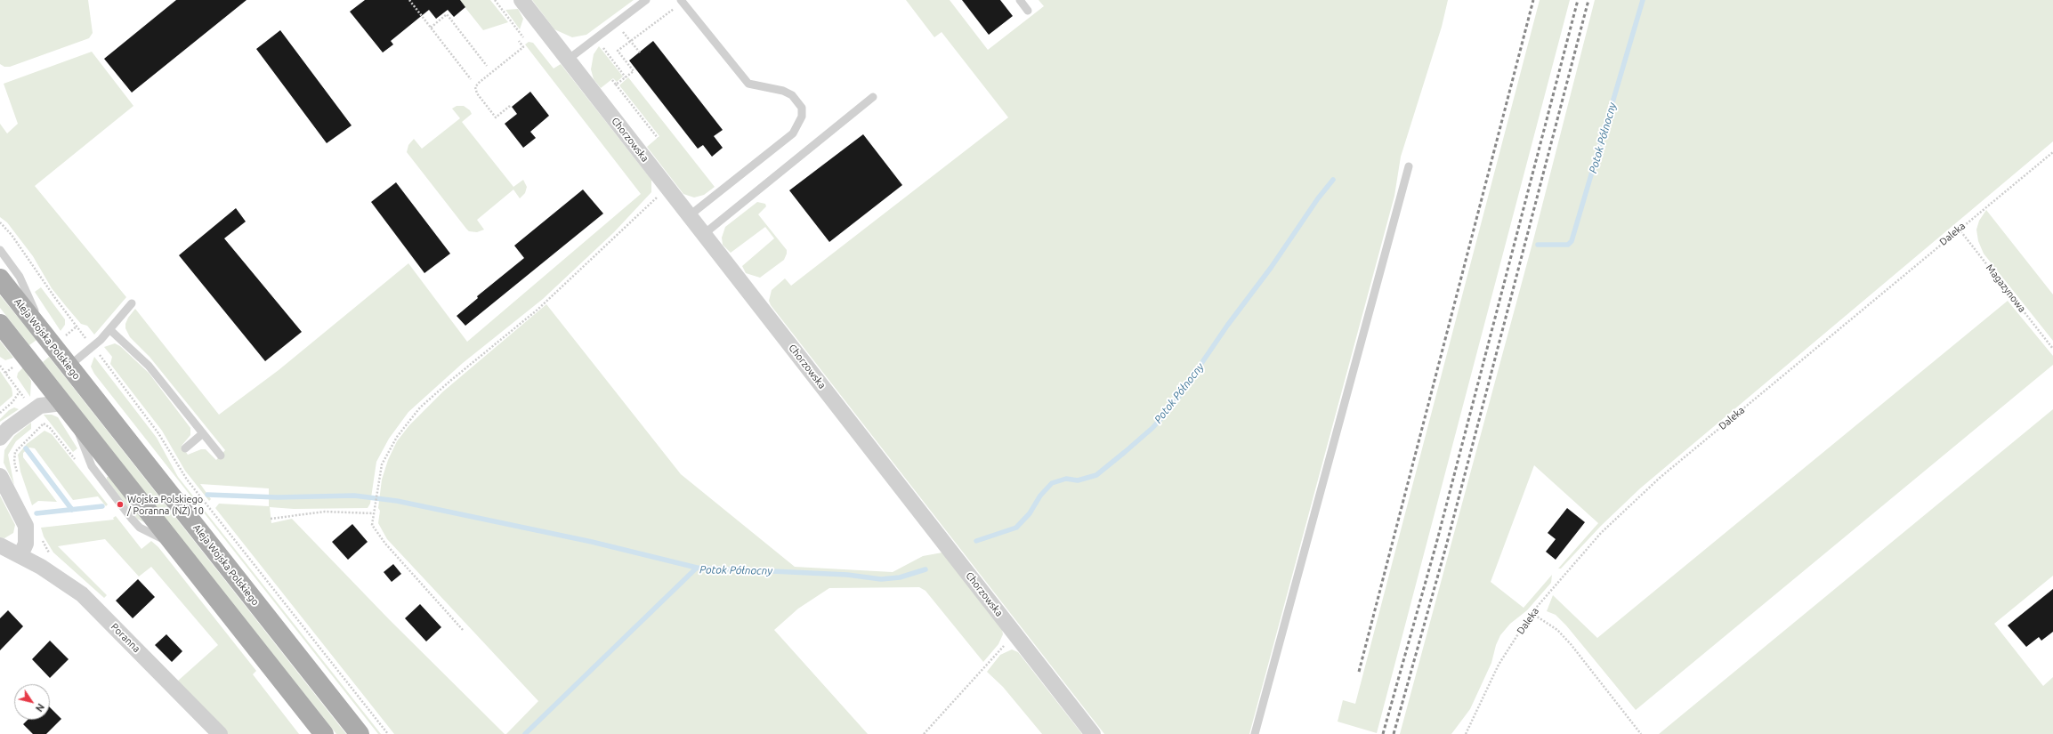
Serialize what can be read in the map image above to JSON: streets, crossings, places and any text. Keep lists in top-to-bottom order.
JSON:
{
  "streets": {
    "main road": ["Aleja Wojska Polskiego"],
    "street": ["Chorzowska", "Poranna"],
    "path": ["Daleka", "Magazynowa"]
  },
  "crossings": [
    ["Daleka", "Magazynowa"]
  ],
  "water": ["Potok Północny"],
  "places": ["Wojska Polskiego / Poranna (NŻ) 10"],
  "north": "bottom right"
}
